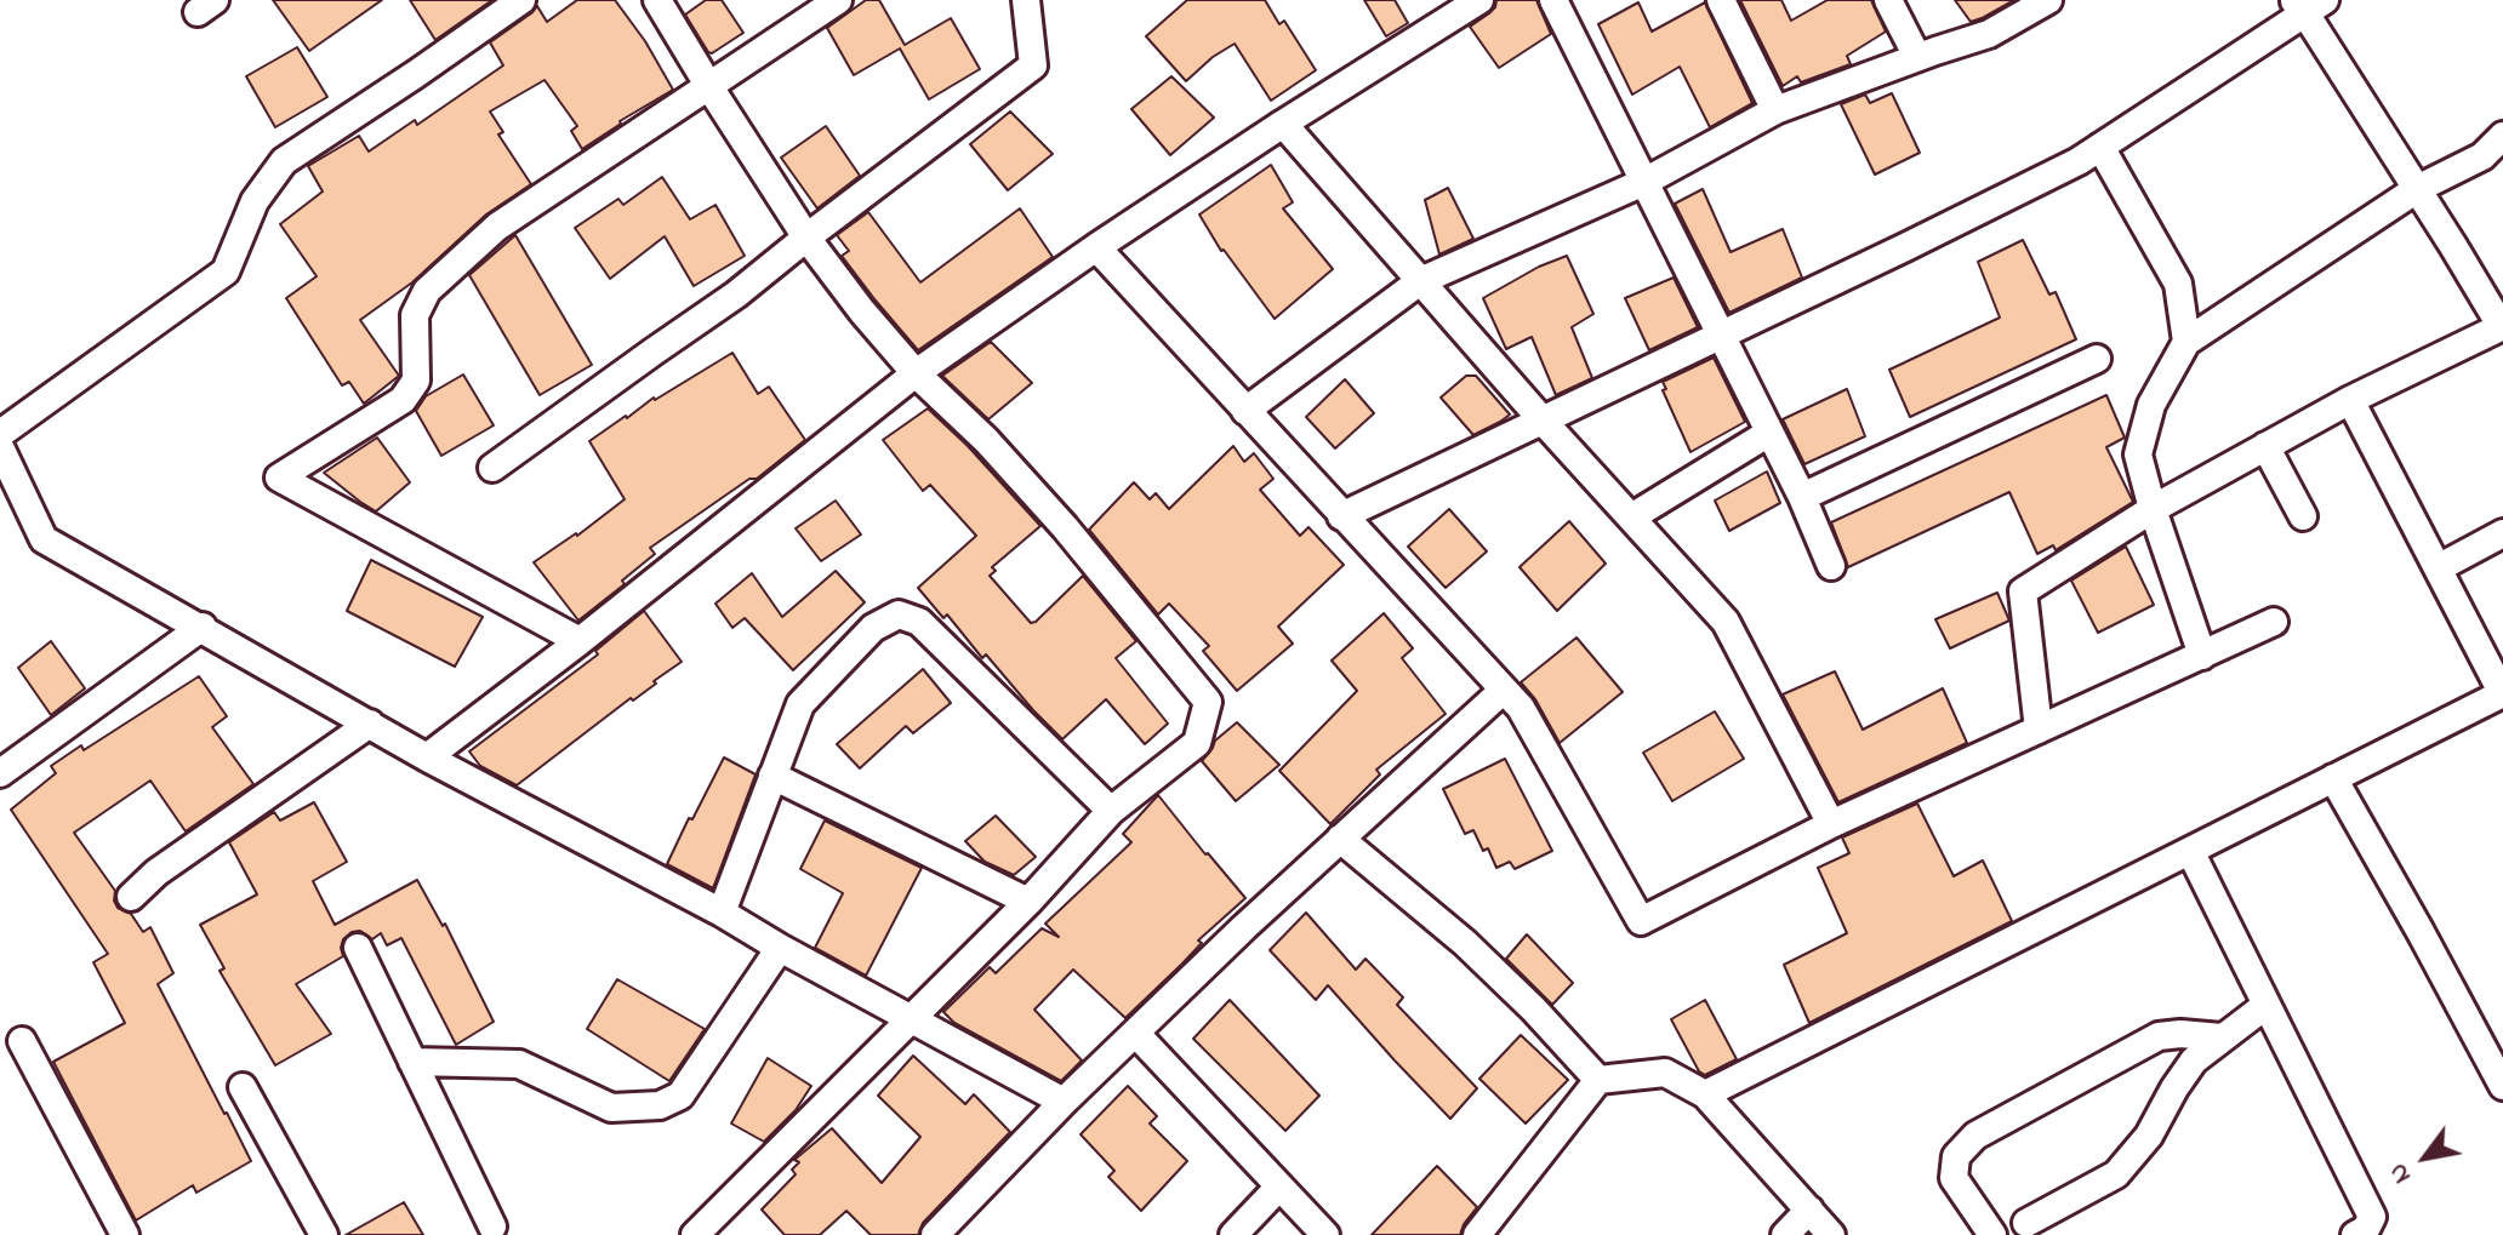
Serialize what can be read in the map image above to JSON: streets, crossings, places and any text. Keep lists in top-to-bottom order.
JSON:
{
  "north": "bottom left"
}
